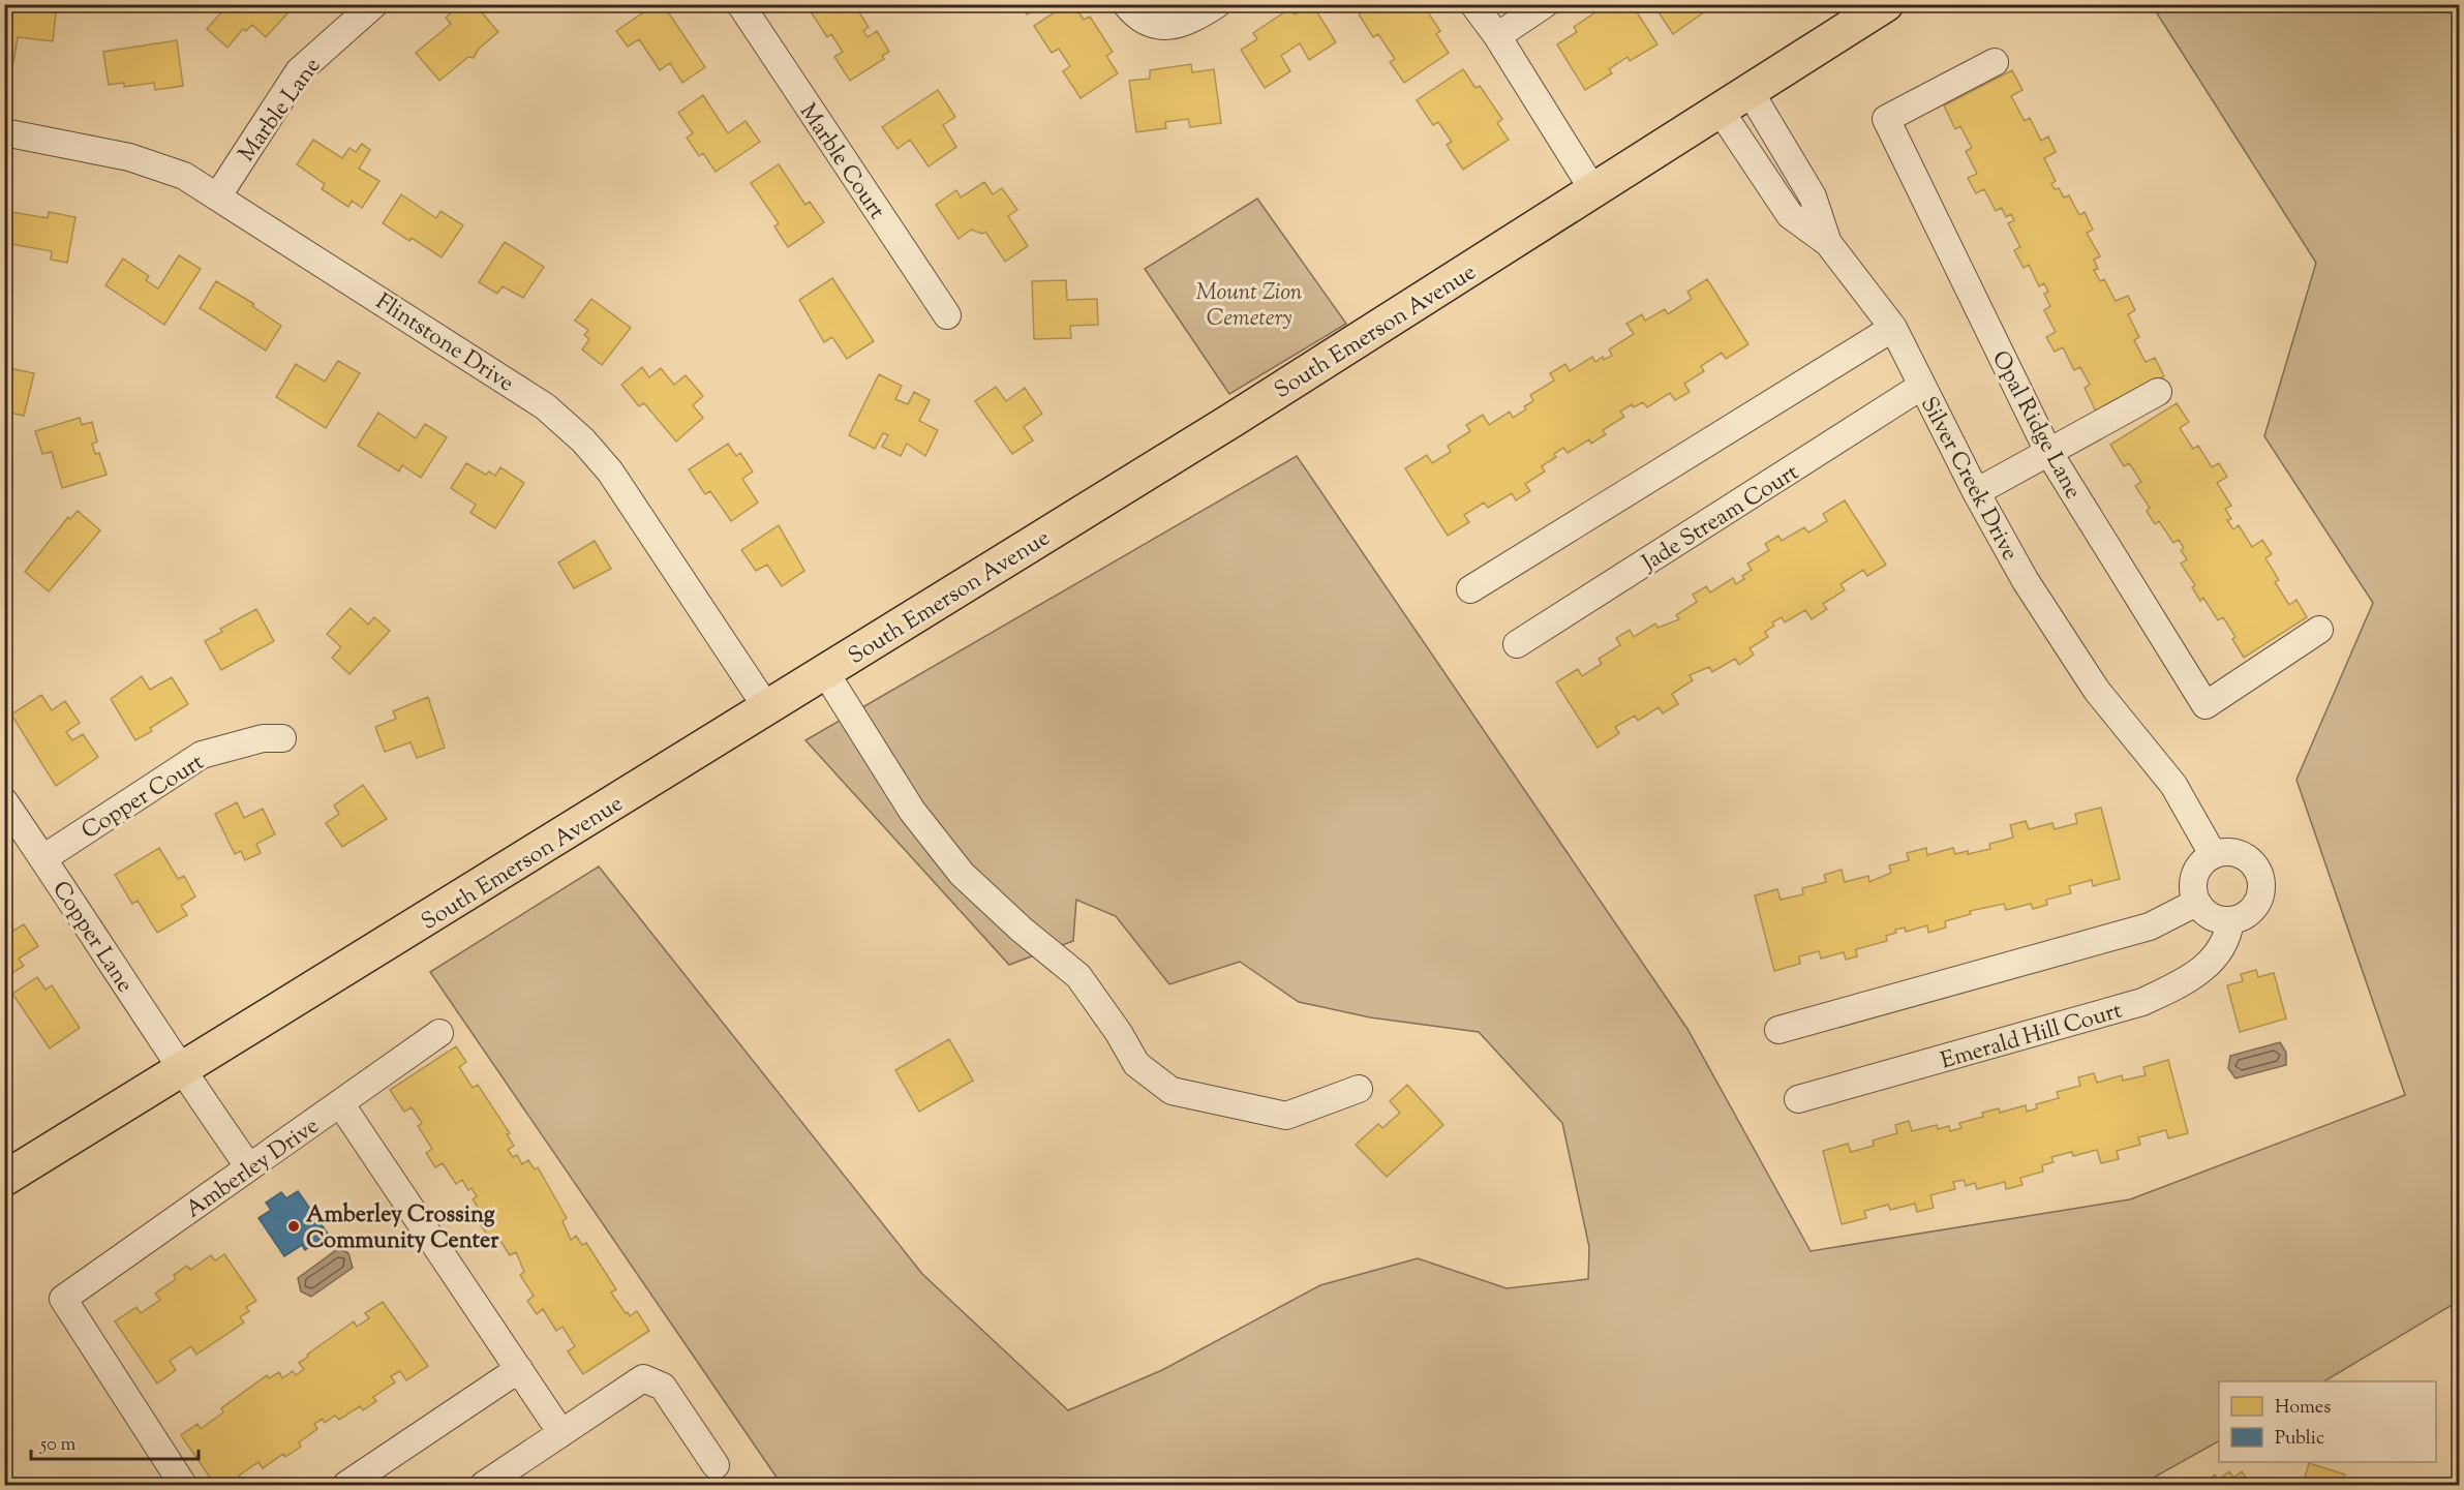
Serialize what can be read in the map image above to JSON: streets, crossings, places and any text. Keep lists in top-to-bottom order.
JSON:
{
  "streets": {
    "main road": ["South Emerson Avenue"],
    "street": [
      "Marble Lane",
      "Marble Court",
      "Flintstone Drive",
      "Opal Ridge Lane",
      "Silver Creek Drive",
      "Jade Stream Court",
      "Copper Court",
      "Copper Lane",
      "Emerald Hill Court",
      "Amberley Drive"
    ]
  },
  "crossings": [
    ["Marble Lane", "Flintstone Drive"],
    ["South Emerson Avenue", "Flintstone Drive"],
    ["South Emerson Avenue", "Silver Creek Drive"],
    ["South Emerson Avenue", "Copper Lane"],
    ["Silver Creek Drive", "Jade Stream Court"],
    ["Silver Creek Drive", "Emerald Hill Court"],
    ["Copper Court", "Copper Lane"],
    ["Copper Lane", "Amberley Drive"]
  ],
  "parks": ["Mount Zion Cemetery"],
  "places": ["Amberley Crossing Community Center"],
  "legend": ["Homes", "Public"],
  "scale_bar": "50 m"
}
